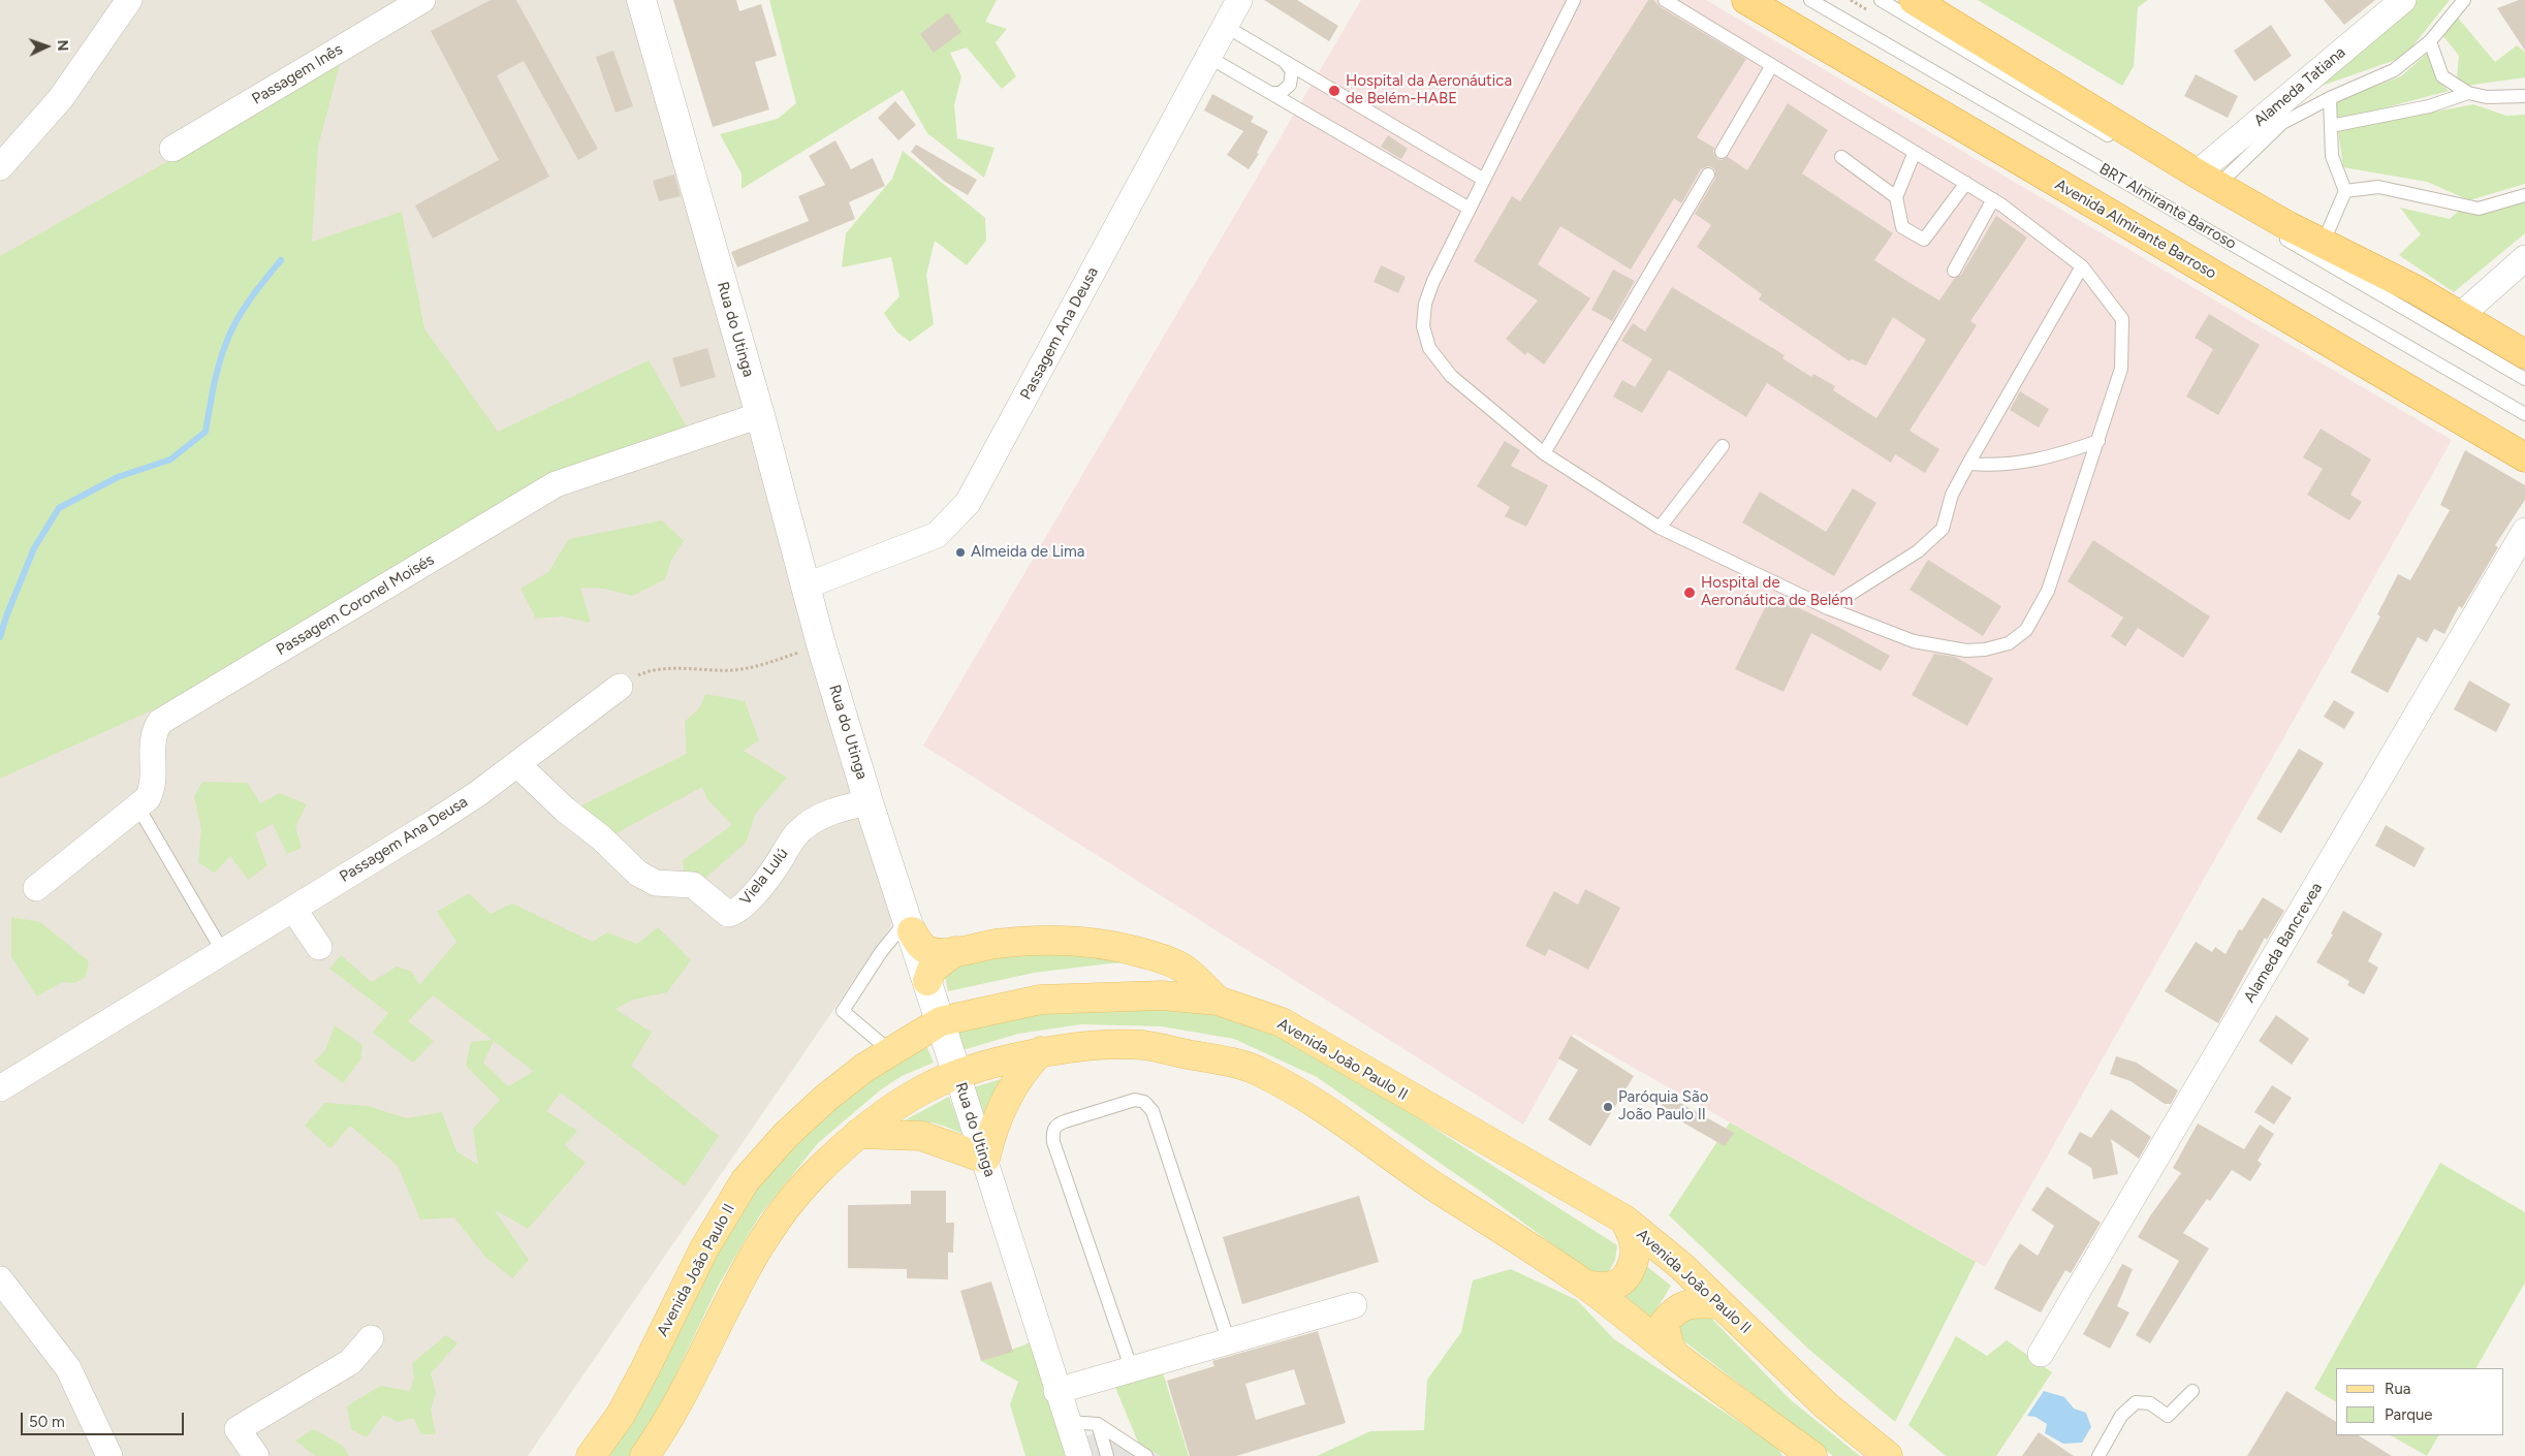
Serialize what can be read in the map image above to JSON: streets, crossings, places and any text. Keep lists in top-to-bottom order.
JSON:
{
  "streets": {
    "highway": ["Avenida Almirante Barroso"],
    "main road": ["Avenida João Paulo II"],
    "street": [
      "Passagem Inês",
      "Alameda Tatiana",
      "Rua do Utinga",
      "Passagem Ana Deusa",
      "Passagem Coronel Moisés",
      "Viela Lulú",
      "Alameda Bancrevea"
    ],
    "lane": ["BRT Almirante Barroso"]
  },
  "crossings": [
    ["Rua do Utinga", "Passagem Ana Deusa"],
    ["Rua do Utinga", "Passagem Coronel Moisés"],
    ["Rua do Utinga", "Viela Lulú"],
    ["Rua do Utinga", "Avenida João Paulo II"],
    ["Passagem Ana Deusa", "Viela Lulú"]
  ],
  "places": [
    "Hospital da Aeronáutica de Belém-HABE",
    "Almeida de Lima",
    "Hospital de Aeronáutica de Belém",
    "Paróquia São João Paulo II"
  ],
  "legend": ["Rua", "Parque"],
  "scale_bar": "50 m",
  "north": "right"
}
